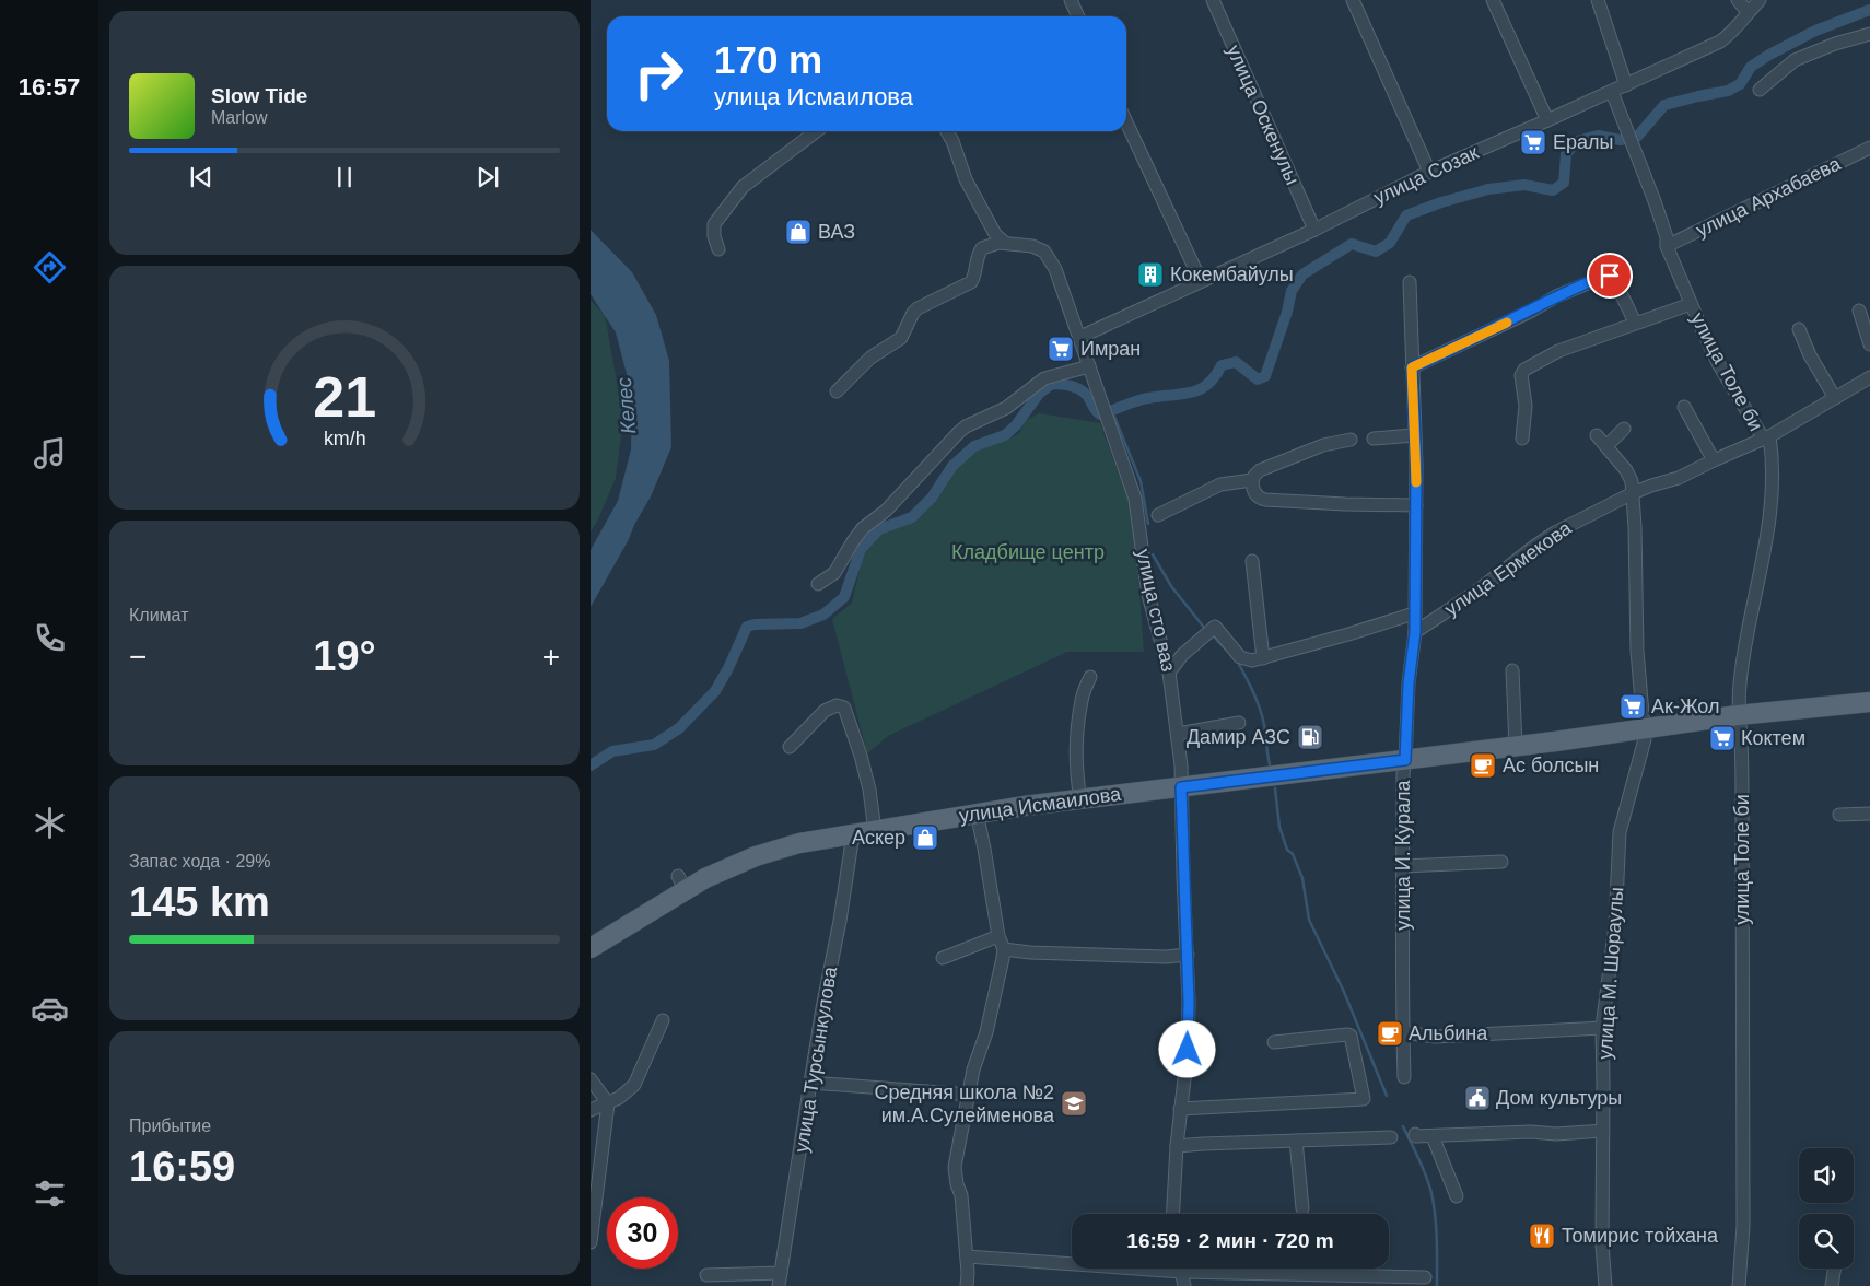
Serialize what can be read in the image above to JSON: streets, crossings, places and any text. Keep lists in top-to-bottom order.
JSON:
{
  "streets": {
    "main road": ["улица Исмаилова"],
    "street": [
      "улица Оскенулы",
      "улица Созак",
      "улица Архабаева",
      "улица Толе би",
      "улица Ермекова",
      "улица сто ваз",
      "улица И. Курала",
      "улица М. Шораулы",
      "улица Турсынкулова"
    ]
  },
  "crossings": [
    ["улица Оскенулы", "улица Созак"],
    ["улица Созак", "улица Толе би"],
    ["улица Созак", "улица сто ваз"],
    ["улица Архабаева", "улица Толе би"],
    ["улица Толе би", "улица Ермекова"],
    ["улица Толе би", "улица Исмаилова"],
    ["улица Ермекова", "улица сто ваз"],
    ["улица Ермекова", "улица И. Курала"],
    ["улица сто ваз", "улица Исмаилова"],
    ["улица Исмаилова", "улица И. Курала"],
    ["улица Исмаилова", "улица М. Шораулы"],
    ["улица Исмаилова", "улица Турсынкулова"]
  ],
  "water": ["Келес"],
  "parks": ["Кладбище центр"],
  "places": {
    "supermarket": [
      "Ералы",
      "Имран",
      "Ак-Жол",
      "Коктем"
    ],
    "shop": ["ВАЗ", "Аскер"],
    "building": ["Кокембайулы"],
    "fuel station": ["Дамир АЗС"],
    "cafe": ["Ас болсын", "Альбина"],
    "public building": ["Дом культуры"],
    "school or university": ["Средняя школа №2 им.А.Сулейменова"],
    "restaurant": ["Томирис тойхана"]
  },
  "page": {
    "tabs": "16:57",
    "turn": ["170 m", "улица Исмаилова"],
    "song": ["Slow Tide", "Marlow"],
    "tile": [
      "Климат",
      ["Запас хода · 29%", "145 km"],
      ["Прибытие", "16:59"]
    ],
    "heat": ["−", "19°", "+"],
    "limit": "30",
    "trip": "16:59 · 2 мин · 720 m",
    "gauge": ["21", "km/h"]
  }
}
